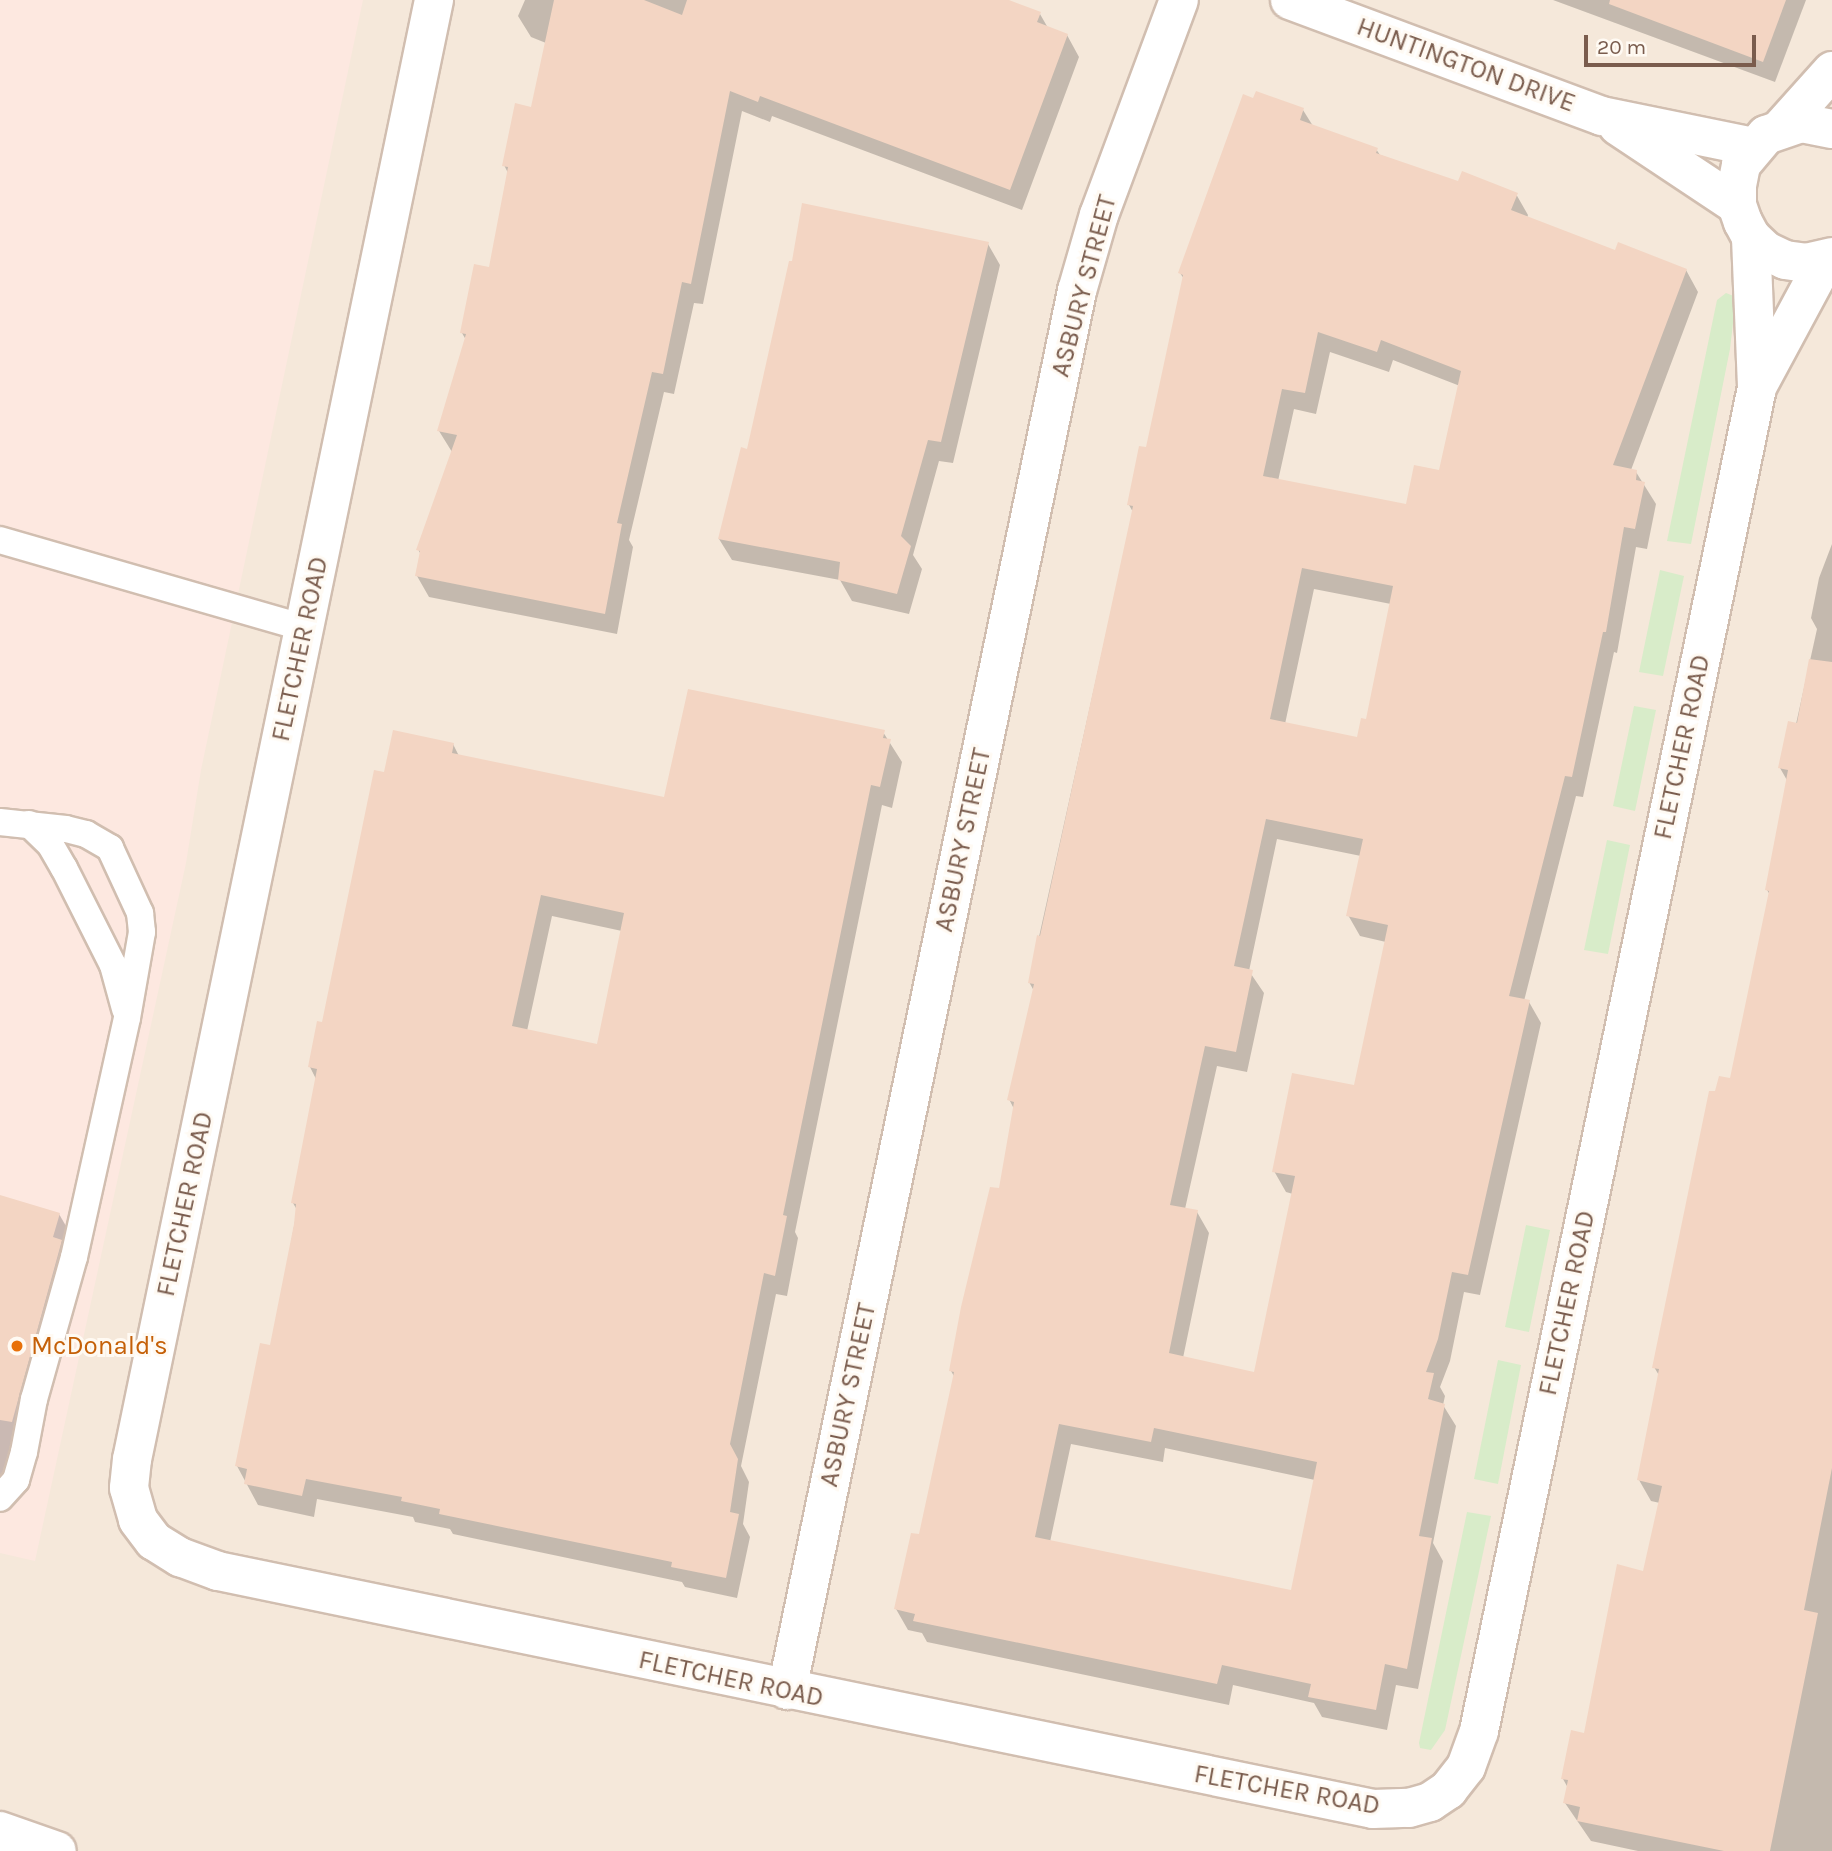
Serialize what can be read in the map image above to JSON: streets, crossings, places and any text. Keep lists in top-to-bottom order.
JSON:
{
  "streets": {
    "street": ["HUNTINGTON DRIVE", "ASBURY STREET", "FLETCHER ROAD"]
  },
  "crossings": [
    ["HUNTINGTON DRIVE", "FLETCHER ROAD"],
    ["ASBURY STREET", "FLETCHER ROAD"]
  ],
  "places": ["McDonald's"],
  "scale_bar": "20 m"
}
